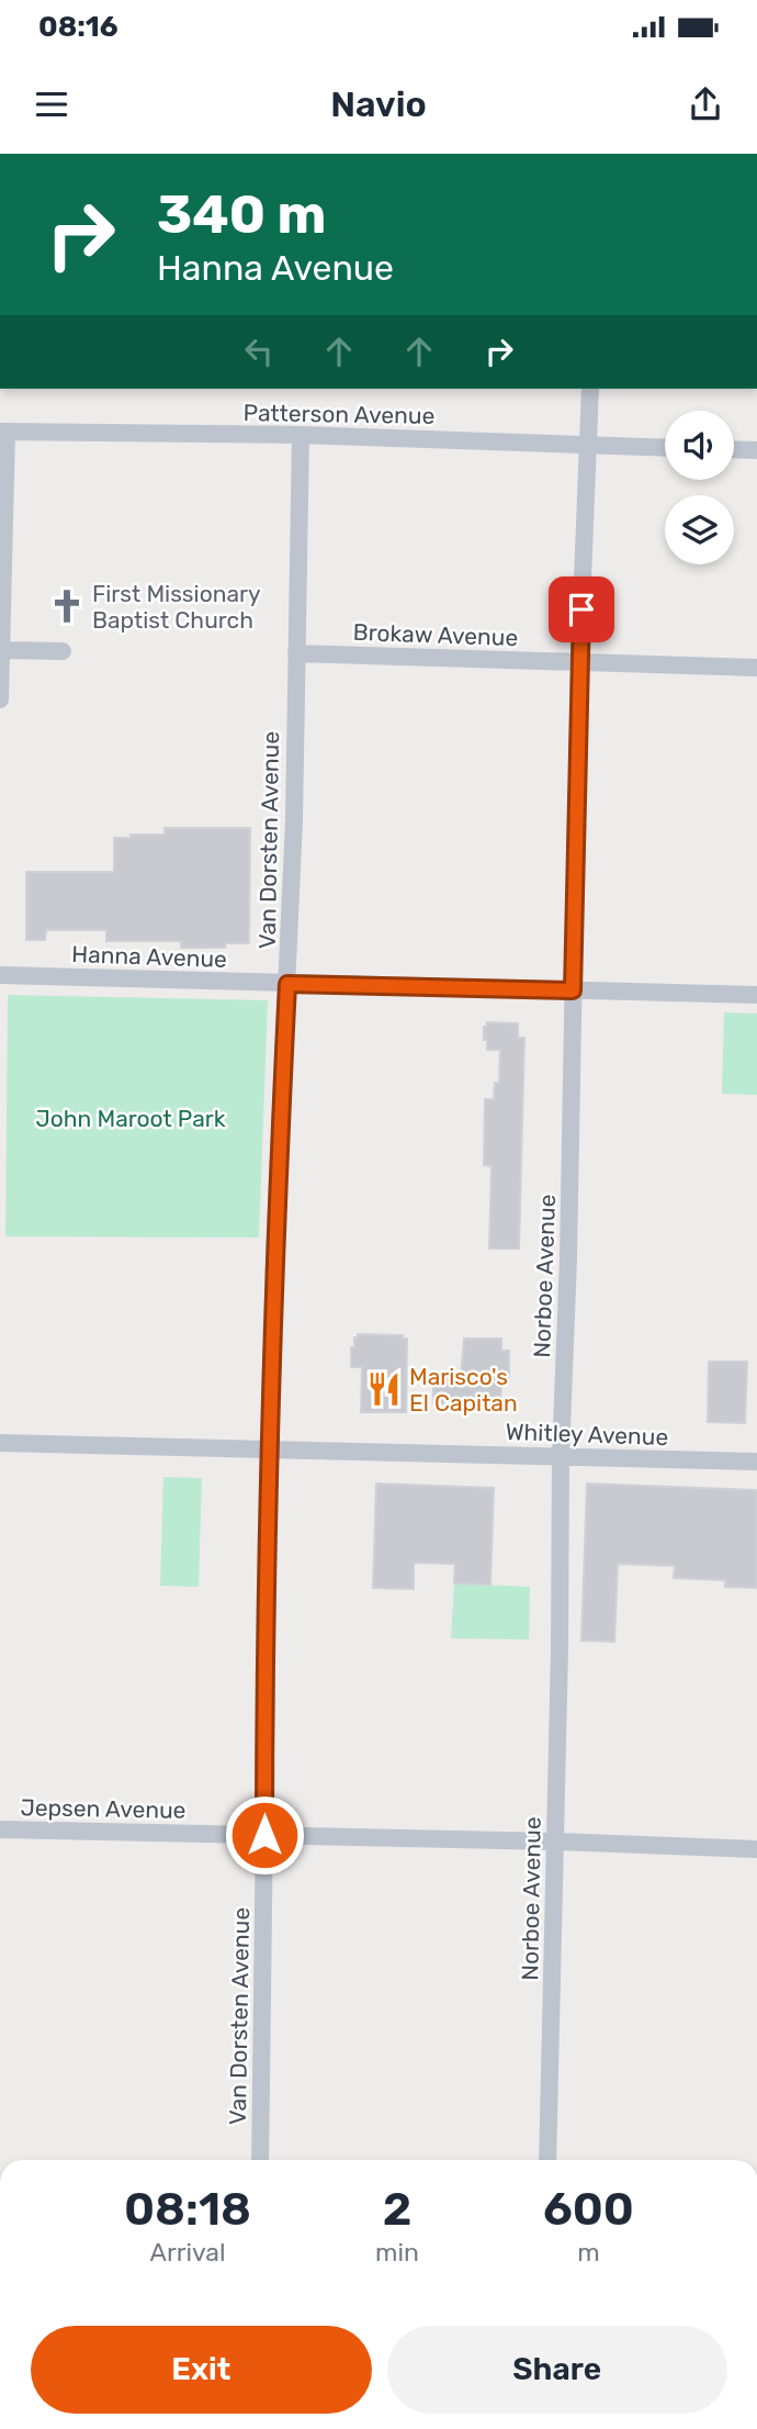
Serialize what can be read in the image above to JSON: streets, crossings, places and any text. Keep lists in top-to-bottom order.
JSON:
{
  "streets": {
    "street": [
      "Patterson Avenue",
      "Brokaw Avenue",
      "Van Dorsten Avenue",
      "Hanna Avenue",
      "Norboe Avenue",
      "Whitley Avenue",
      "Jepsen Avenue"
    ]
  },
  "crossings": [
    ["Patterson Avenue", "Van Dorsten Avenue"],
    ["Patterson Avenue", "Norboe Avenue"],
    ["Brokaw Avenue", "Van Dorsten Avenue"],
    ["Brokaw Avenue", "Norboe Avenue"],
    ["Van Dorsten Avenue", "Hanna Avenue"],
    ["Van Dorsten Avenue", "Whitley Avenue"],
    ["Van Dorsten Avenue", "Jepsen Avenue"],
    ["Hanna Avenue", "Norboe Avenue"],
    ["Norboe Avenue", "Whitley Avenue"],
    ["Norboe Avenue", "Jepsen Avenue"]
  ],
  "parks": ["John Maroot Park"],
  "places": {
    "church": ["First Missionary Baptist Church"],
    "restaurant": ["Marisco's El Capitan"]
  },
  "page": {
    "status": "08:16",
    "header": "Navio",
    "turn": ["340 m", "Hanna Avenue"],
    "eta": [
      "08:18",
      "Arrival",
      "2",
      "min",
      "600",
      "m"
    ],
    "buttons": ["Exit", "Share"]
  }
}
